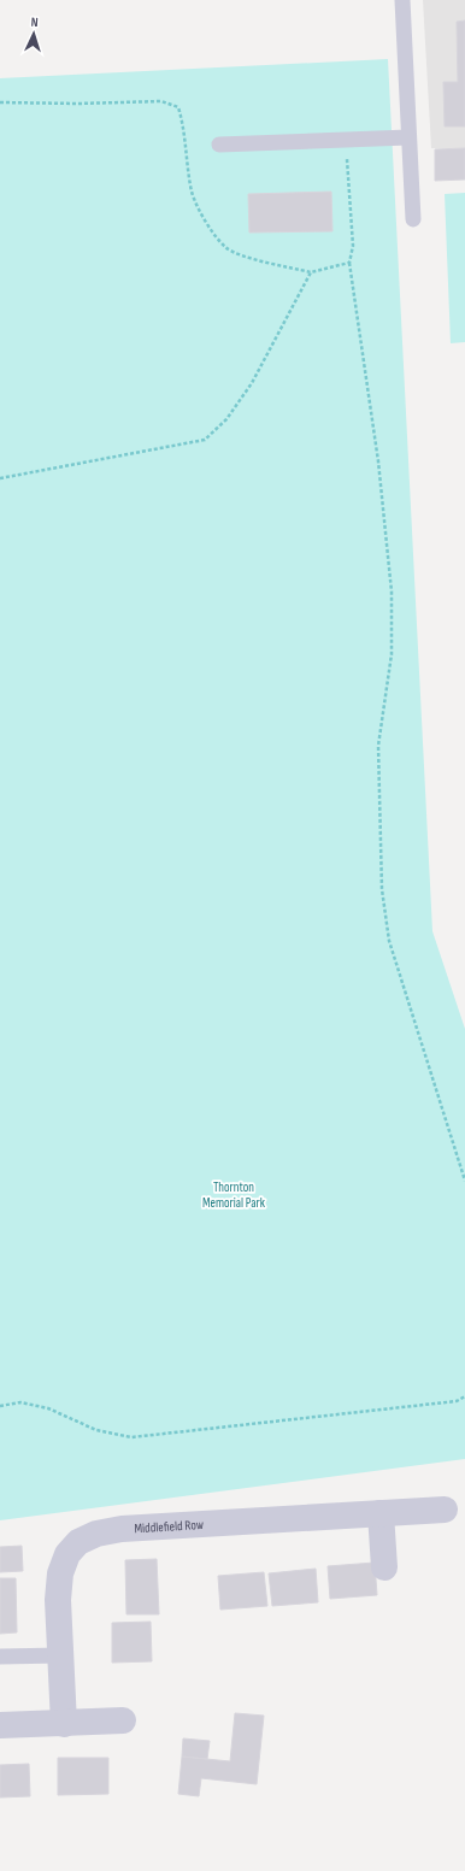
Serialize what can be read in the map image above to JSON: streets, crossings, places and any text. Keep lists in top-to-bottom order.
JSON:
{
  "streets": {
    "street": ["Middlefield Row"]
  },
  "parks": ["Thornton Memorial Park"],
  "north": "top"
}
